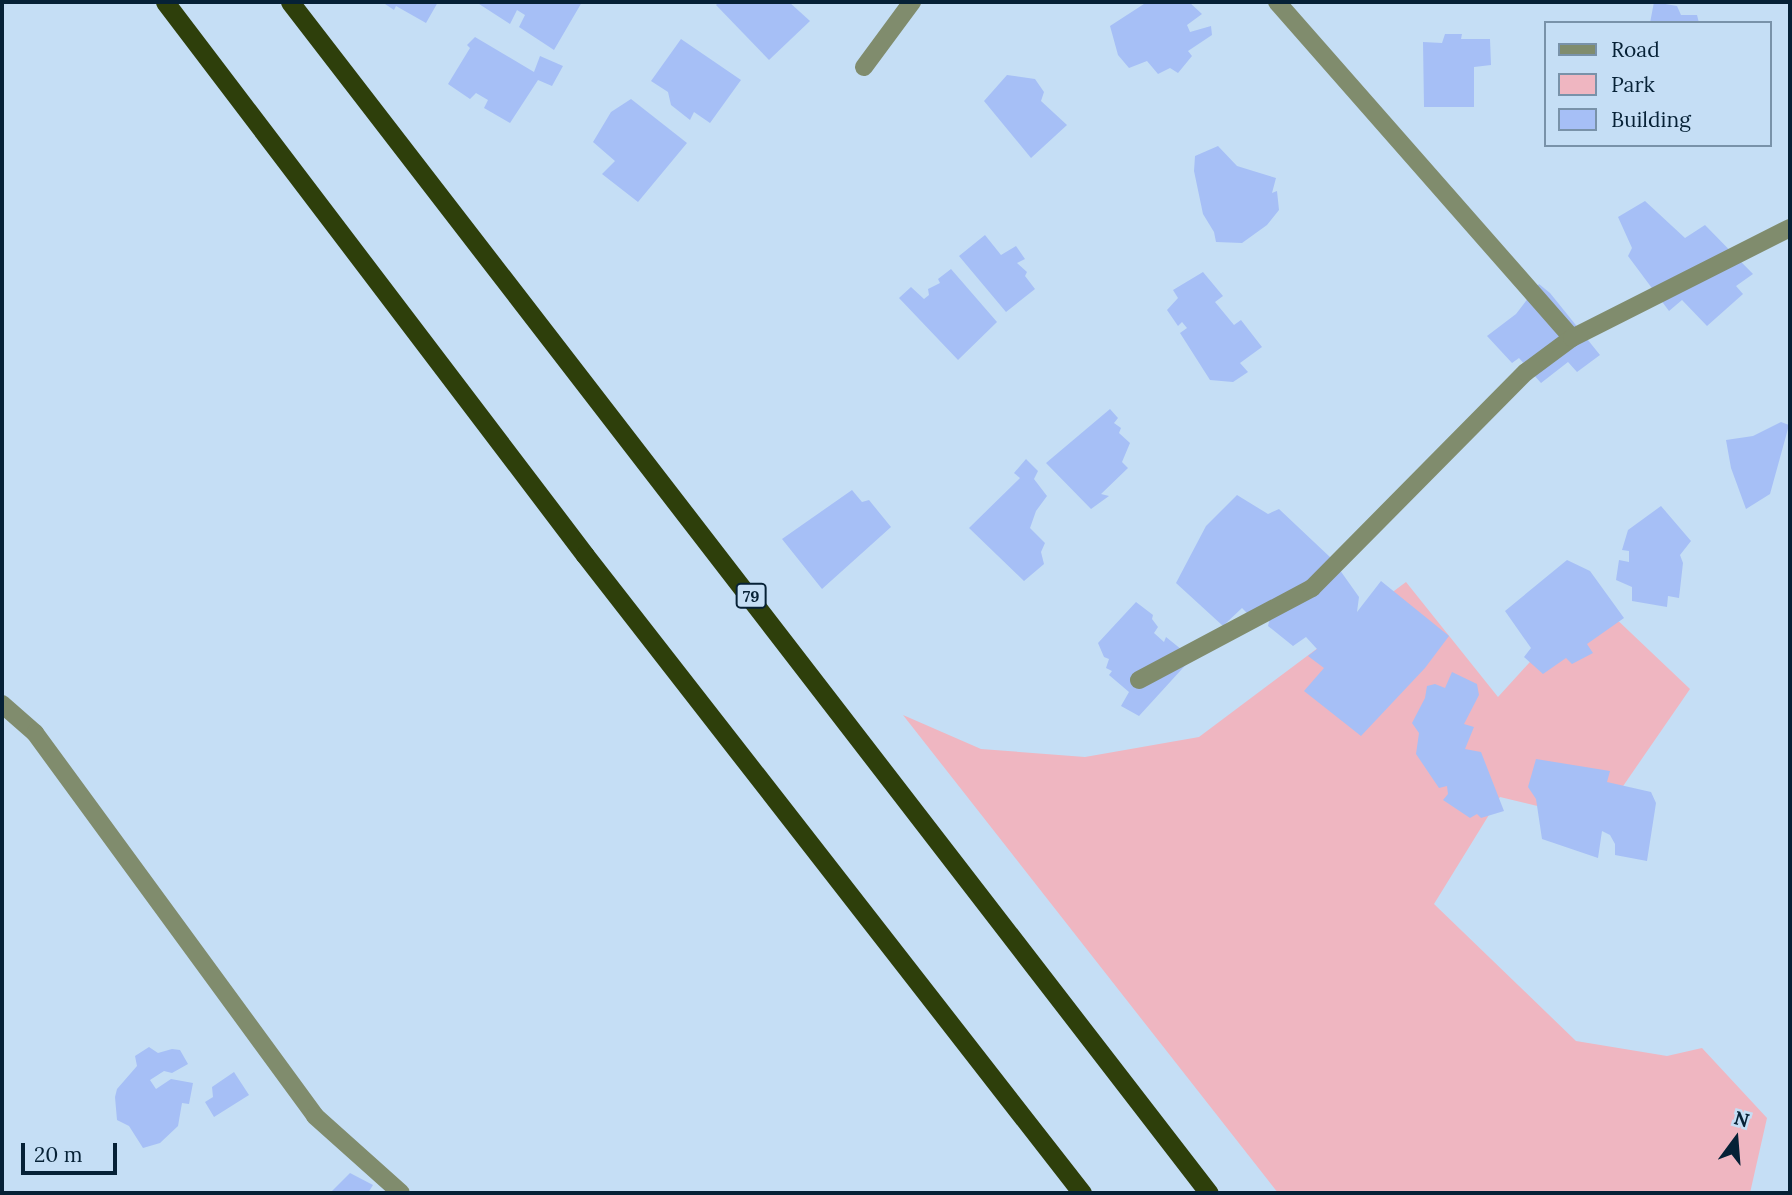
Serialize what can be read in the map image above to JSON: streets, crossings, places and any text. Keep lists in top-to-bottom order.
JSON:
{
  "streets": {
    "highway": ["79"]
  },
  "legend": ["Road", "Park", "Building"],
  "scale_bar": "20 m",
  "north": "top"
}
